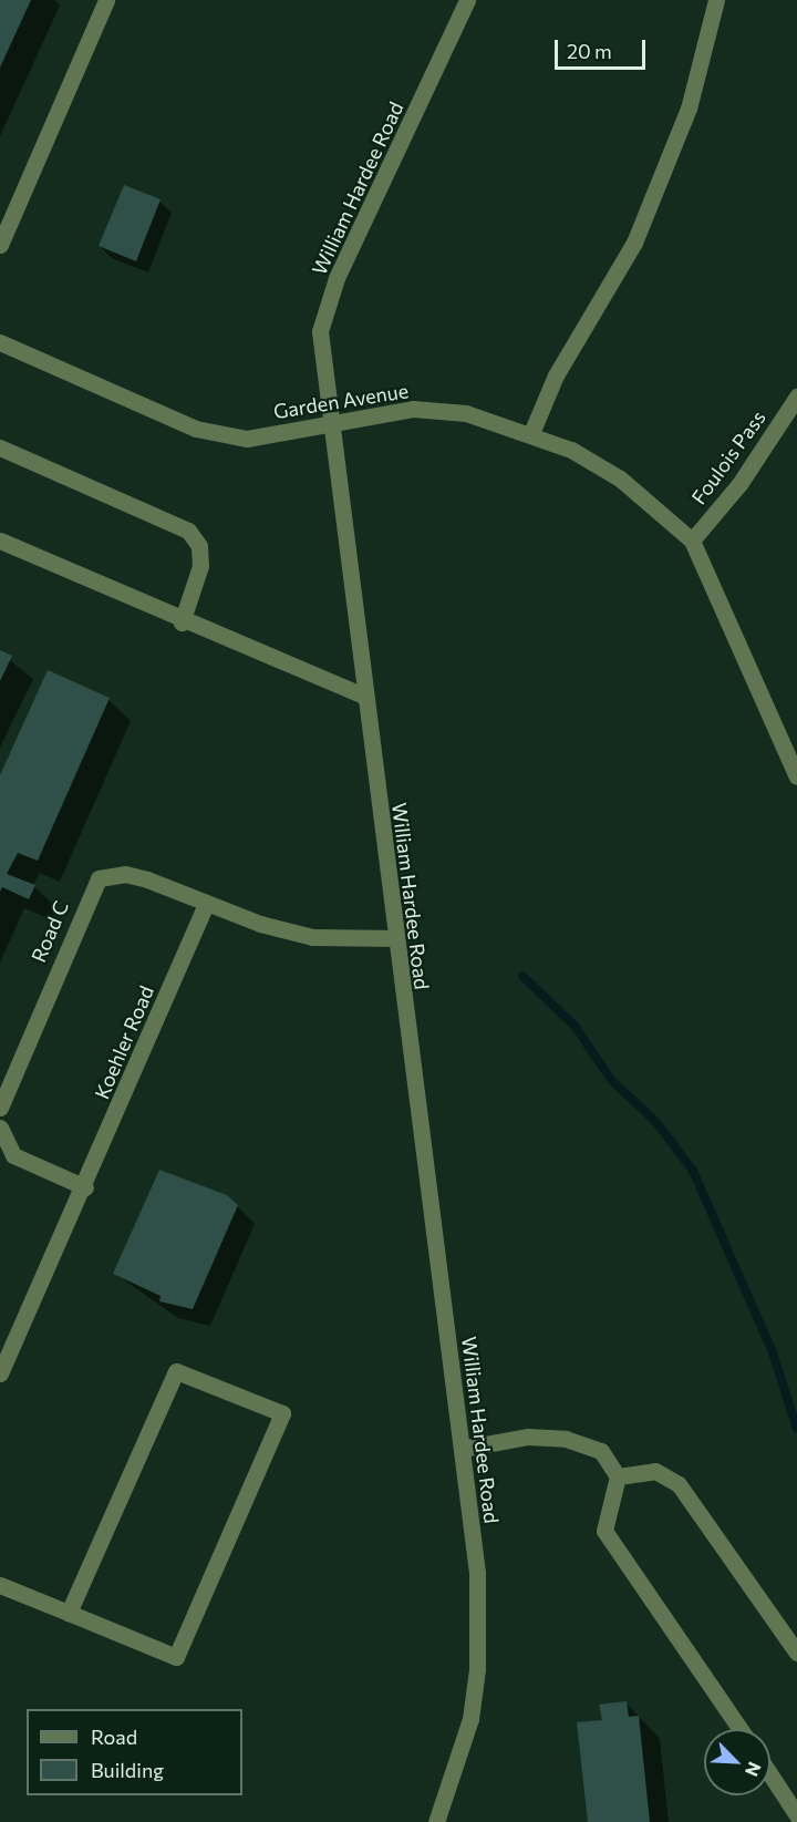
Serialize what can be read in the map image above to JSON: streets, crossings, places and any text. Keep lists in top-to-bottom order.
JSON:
{
  "streets": {
    "street": [
      "William Hardee Road",
      "Garden Avenue",
      "Foulois Pass",
      "Road C",
      "Koehler Road"
    ]
  },
  "crossings": [
    ["William Hardee Road", "Garden Avenue"],
    ["Garden Avenue", "Foulois Pass"],
    ["Road C", "Koehler Road"]
  ],
  "legend": ["Road", "Building"],
  "scale_bar": "20 m",
  "north": "bottom right"
}
